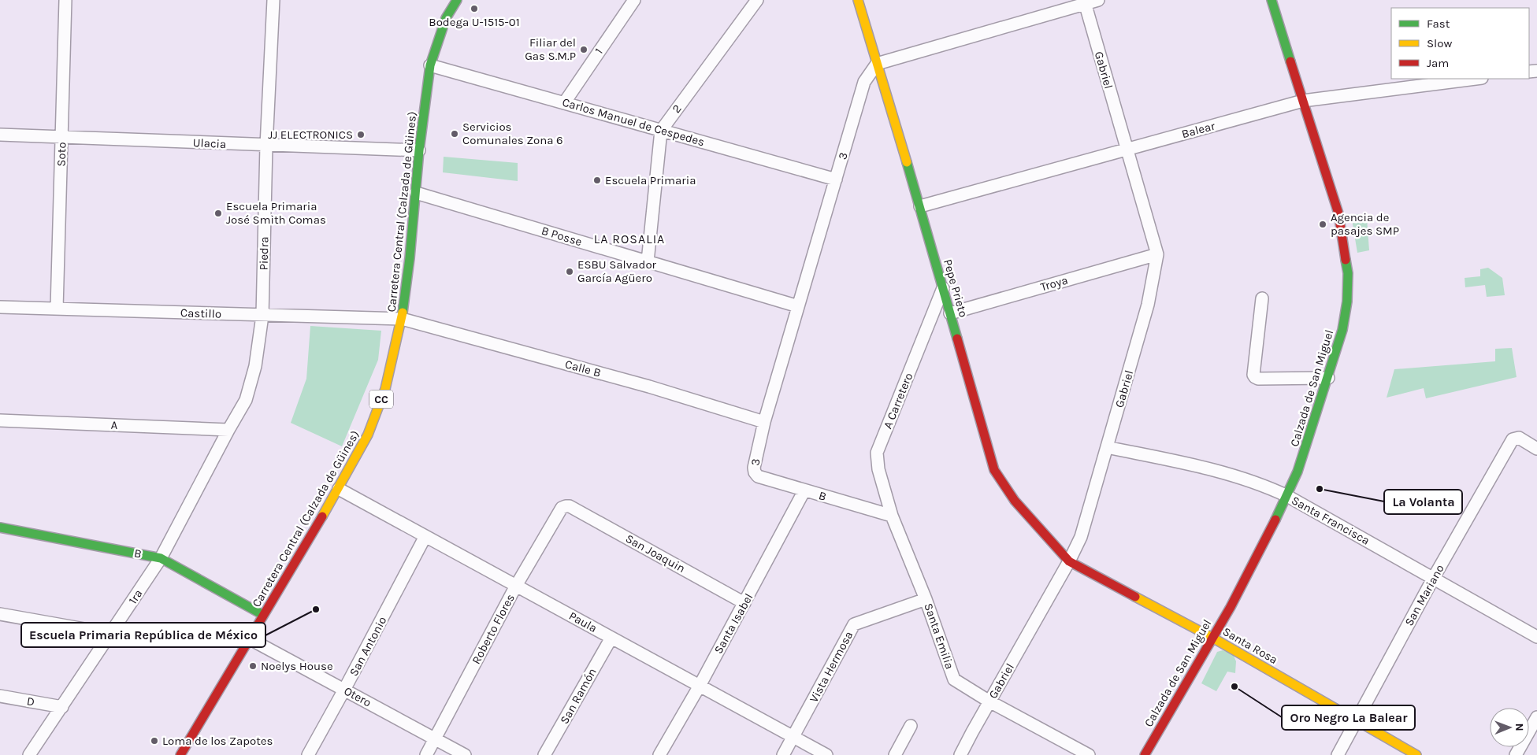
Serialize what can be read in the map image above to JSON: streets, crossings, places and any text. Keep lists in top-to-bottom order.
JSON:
{
  "streets": {
    "main road": [
      "Carretera Central (Calzada de Güines)",
      "Pepe Prieto",
      "Calzada de San Miguel",
      "CC",
      "B",
      "Santa Rosa"
    ],
    "street": [
      "1",
      "Gabriel",
      "2",
      "Carlos Manuel de Cespedes",
      "Balear",
      "Ulacia",
      "Soto",
      "3",
      "B Posse",
      "Piedra",
      "Troya",
      "Castillo",
      "Calle B",
      "A Carretero",
      "A",
      "Santa Francisca",
      "San Joaquin",
      "San Mariano",
      "1ra",
      "Paula",
      "Santa Isabel",
      "Roberto Flores",
      "Santa Emilia",
      "San Antonio",
      "Vista Hermosa",
      "San Ramón",
      "Otero",
      "D"
    ]
  },
  "crossings": [
    ["1", "Carlos Manuel de Cespedes"],
    ["Gabriel", "Balear"],
    ["Gabriel", "Troya"],
    ["Gabriel", "Pepe Prieto"],
    ["Gabriel", "Santa Francisca"],
    ["Gabriel", "Santa Emilia"],
    ["Gabriel", "Santa Rosa"],
    ["2", "Carlos Manuel de Cespedes"],
    ["Carlos Manuel de Cespedes", "3"],
    ["Carlos Manuel de Cespedes", "Carretera Central (Calzada de Güines)"],
    ["Balear", "Pepe Prieto"],
    ["Balear", "Calzada de San Miguel"],
    ["Ulacia", "Soto"],
    ["Ulacia", "Carretera Central (Calzada de Güines)"],
    ["Ulacia", "Piedra"],
    ["Soto", "Castillo"],
    ["3", "B Posse"],
    ["3", "Pepe Prieto"],
    ["3", "Calle B"],
    ["3", "B"],
    ["Carretera Central (Calzada de Güines)", "B Posse"],
    ["Carretera Central (Calzada de Güines)", "Castillo"],
    ["Carretera Central (Calzada de Güines)", "Calle B"],
    ["Carretera Central (Calzada de Güines)", "B"],
    ["Carretera Central (Calzada de Güines)", "Paula"],
    ["Carretera Central (Calzada de Güines)", "Otero"],
    ["Piedra", "Castillo"],
    ["Piedra", "A"],
    ["Piedra", "1ra"],
    ["Troya", "Pepe Prieto"],
    ["Pepe Prieto", "A Carretero"],
    ["Pepe Prieto", "Santa Rosa"],
    ["Castillo", "Calle B"],
    ["Calzada de San Miguel", "Santa Francisca"],
    ["Calzada de San Miguel", "Santa Rosa"],
    ["A Carretero", "B"],
    ["A Carretero", "Santa Emilia"],
    ["A", "1ra"],
    ["B", "1ra"],
    ["B", "Santa Isabel"],
    ["B", "Santa Emilia"],
    ["Santa Francisca", "San Mariano"],
    ["San Joaquin", "Santa Isabel"],
    ["San Joaquin", "Roberto Flores"],
    ["San Mariano", "Santa Rosa"],
    ["1ra", "D"],
    ["Paula", "Santa Isabel"],
    ["Paula", "Roberto Flores"],
    ["Paula", "San Antonio"],
    ["Paula", "Vista Hermosa"],
    ["Paula", "San Ramón"],
    ["Roberto Flores", "Otero"],
    ["Santa Emilia", "Vista Hermosa"],
    ["San Antonio", "Otero"]
  ],
  "districts": ["LA ROSALIA"],
  "places": [
    "Bodega U-1515-01",
    "Filiar del Gas S.M.P",
    "Servicios Comunales Zona 6",
    "JJ ELECTRONICS",
    "Escuela Primaria",
    "Escuela Primaria José Smith Comas",
    "Agencia de pasajes SMP",
    "ESBU Salvador García Agüero",
    "La Volanta",
    "Escuela Primaria República de México",
    "Noelys House",
    "Oro Negro La Balear",
    "Loma de los Zapotes"
  ],
  "legend": ["Fast", "Slow", "Jam"],
  "north": "right"
}
